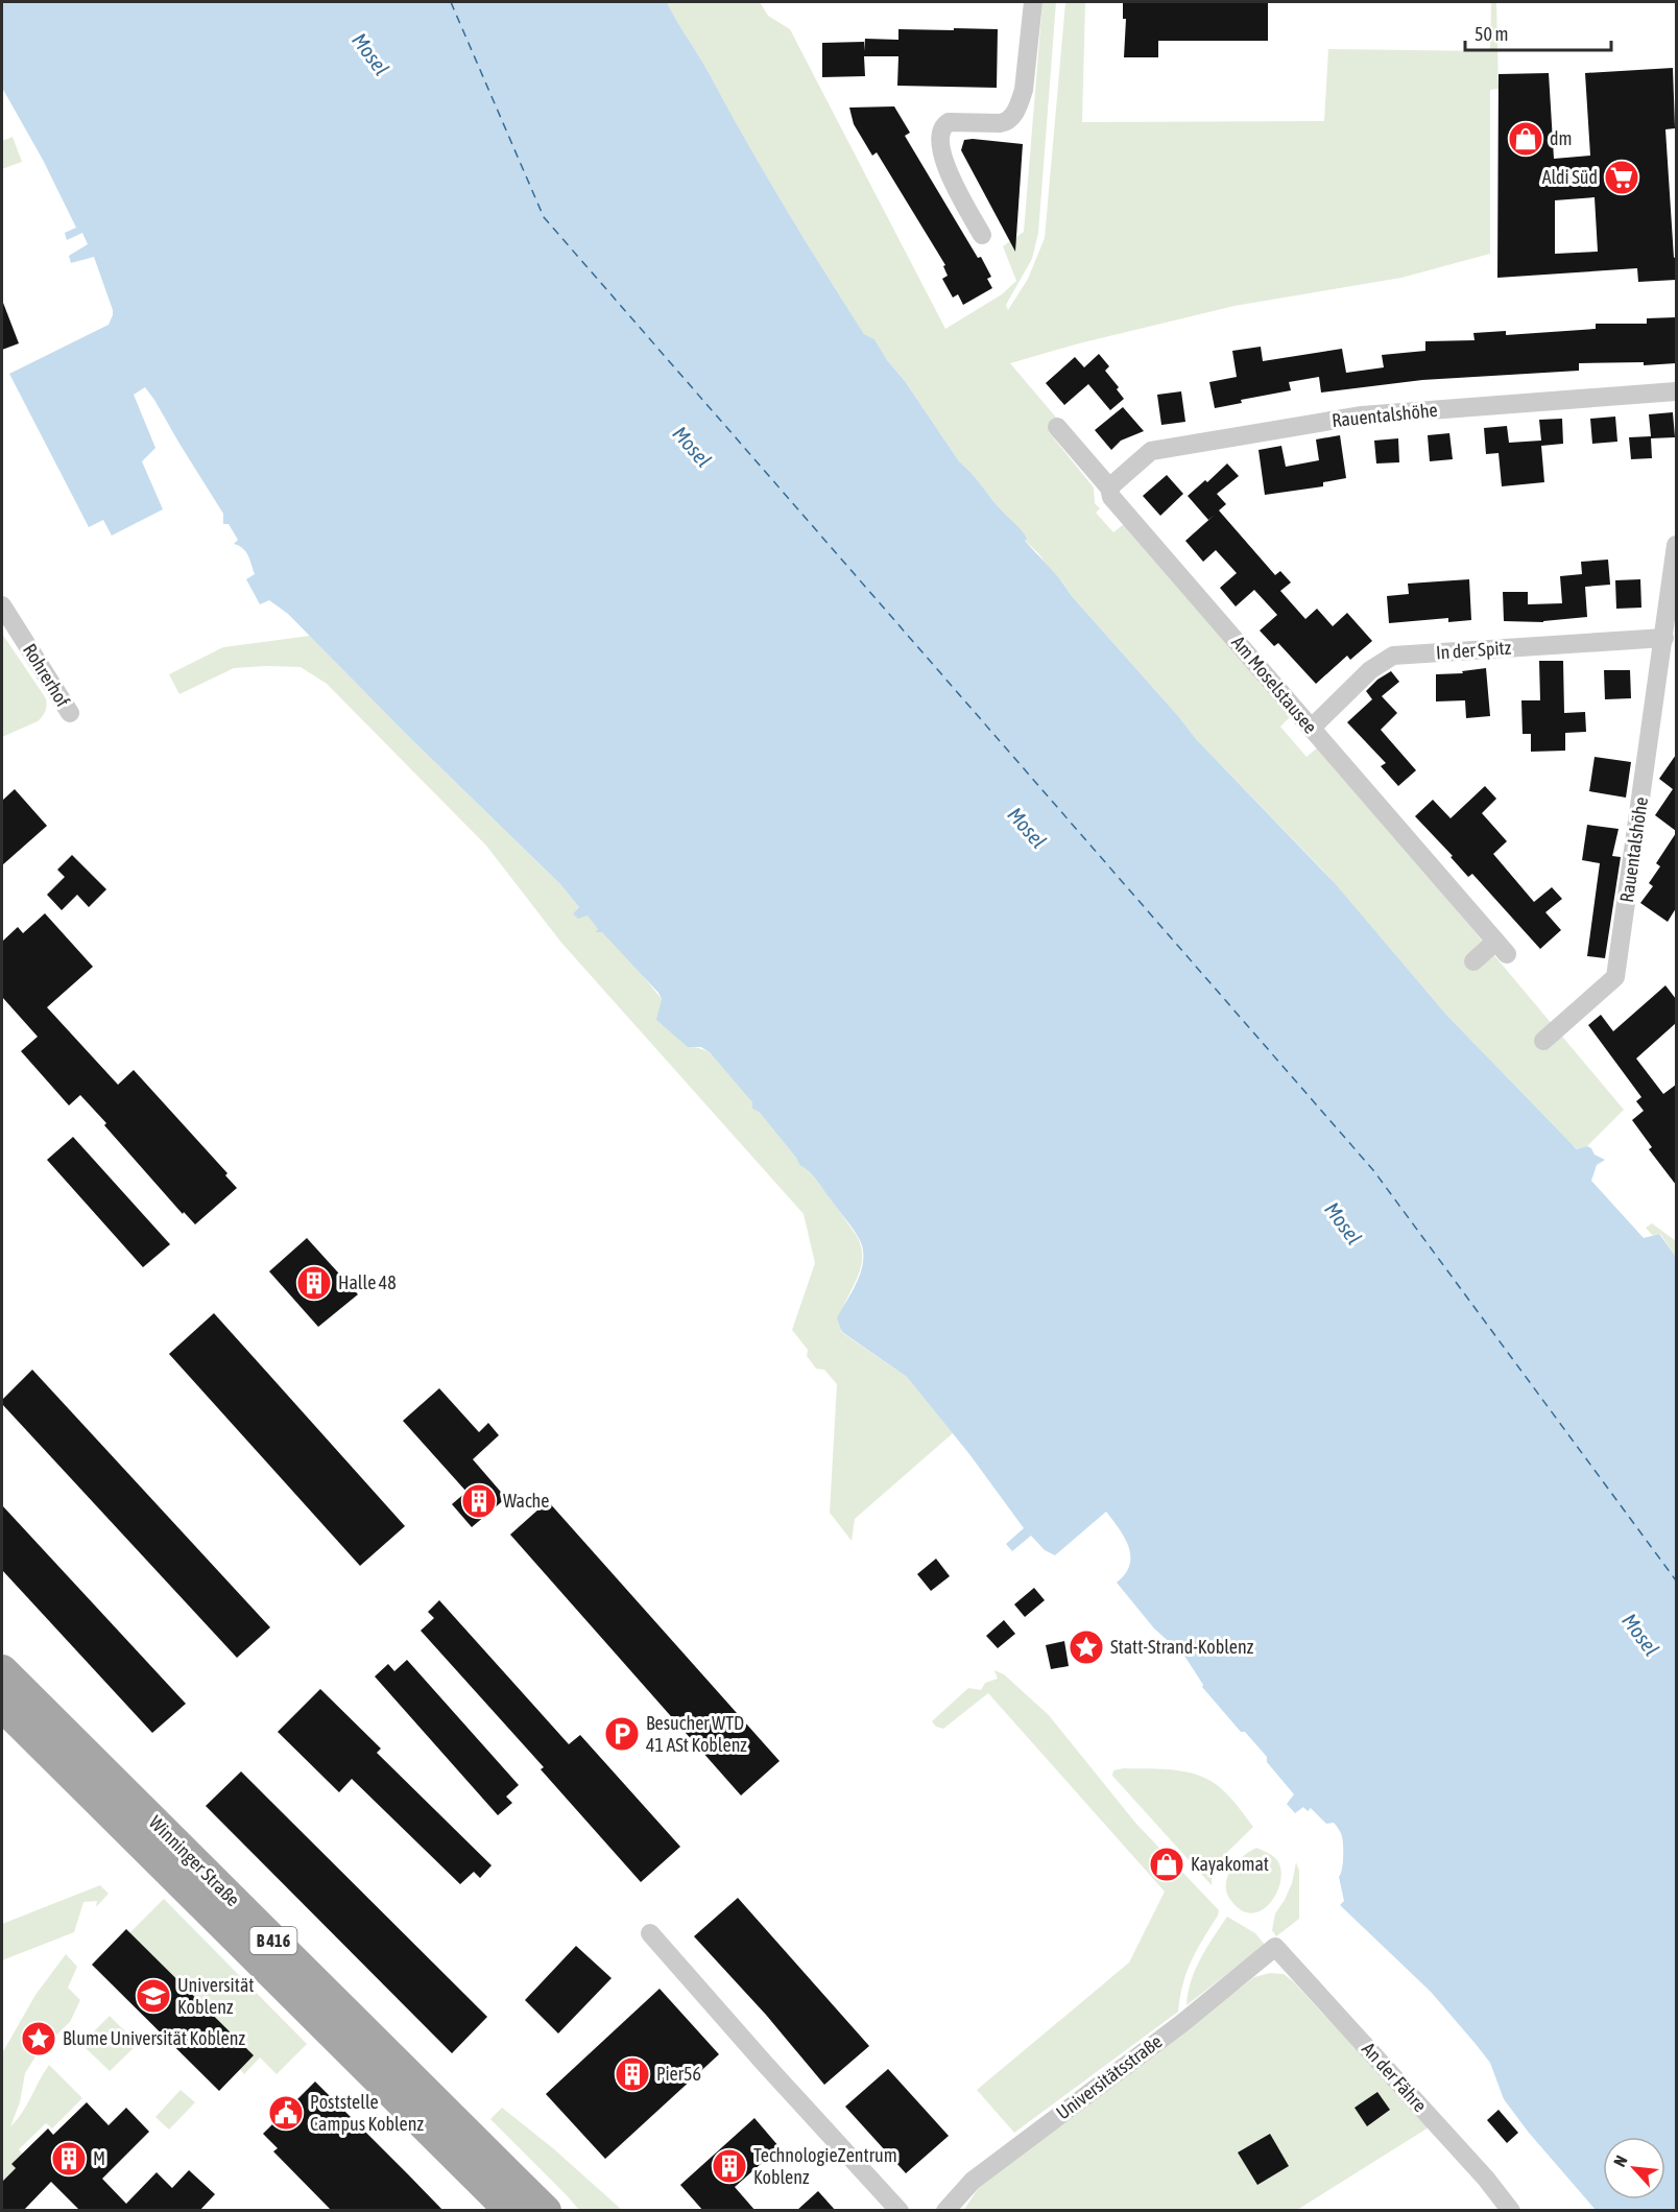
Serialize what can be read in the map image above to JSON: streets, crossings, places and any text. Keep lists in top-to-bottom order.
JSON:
{
  "streets": {
    "main road": ["Winninger Straße", "B 416"],
    "street": [
      "Rauentalshöhe",
      "In der Spitz",
      "Rohrerhof",
      "Am Moselstausee",
      "Universitätsstraße",
      "An der Fähre"
    ]
  },
  "crossings": [
    ["Rauentalshöhe", "In der Spitz"],
    ["Rauentalshöhe", "Am Moselstausee"],
    ["In der Spitz", "Am Moselstausee"],
    ["Universitätsstraße", "An der Fähre"]
  ],
  "water": ["Mosel"],
  "places": {
    "shop": ["dm", "Kayakomat"],
    "supermarket": ["Aldi Süd"],
    "building": [
      "Halle 48",
      "Wache",
      "Pier56",
      "M",
      "TechnologieZentrum Koblenz"
    ],
    "place": ["Statt-Strand-Koblenz", "Blume Universität Koblenz"],
    "parking": ["Besucher WTD 41 ASt Koblenz"],
    "school or university": ["Universität Koblenz"],
    "public building": ["Poststelle Campus Koblenz"]
  },
  "scale_bar": "50 m",
  "north": "top left"
}
